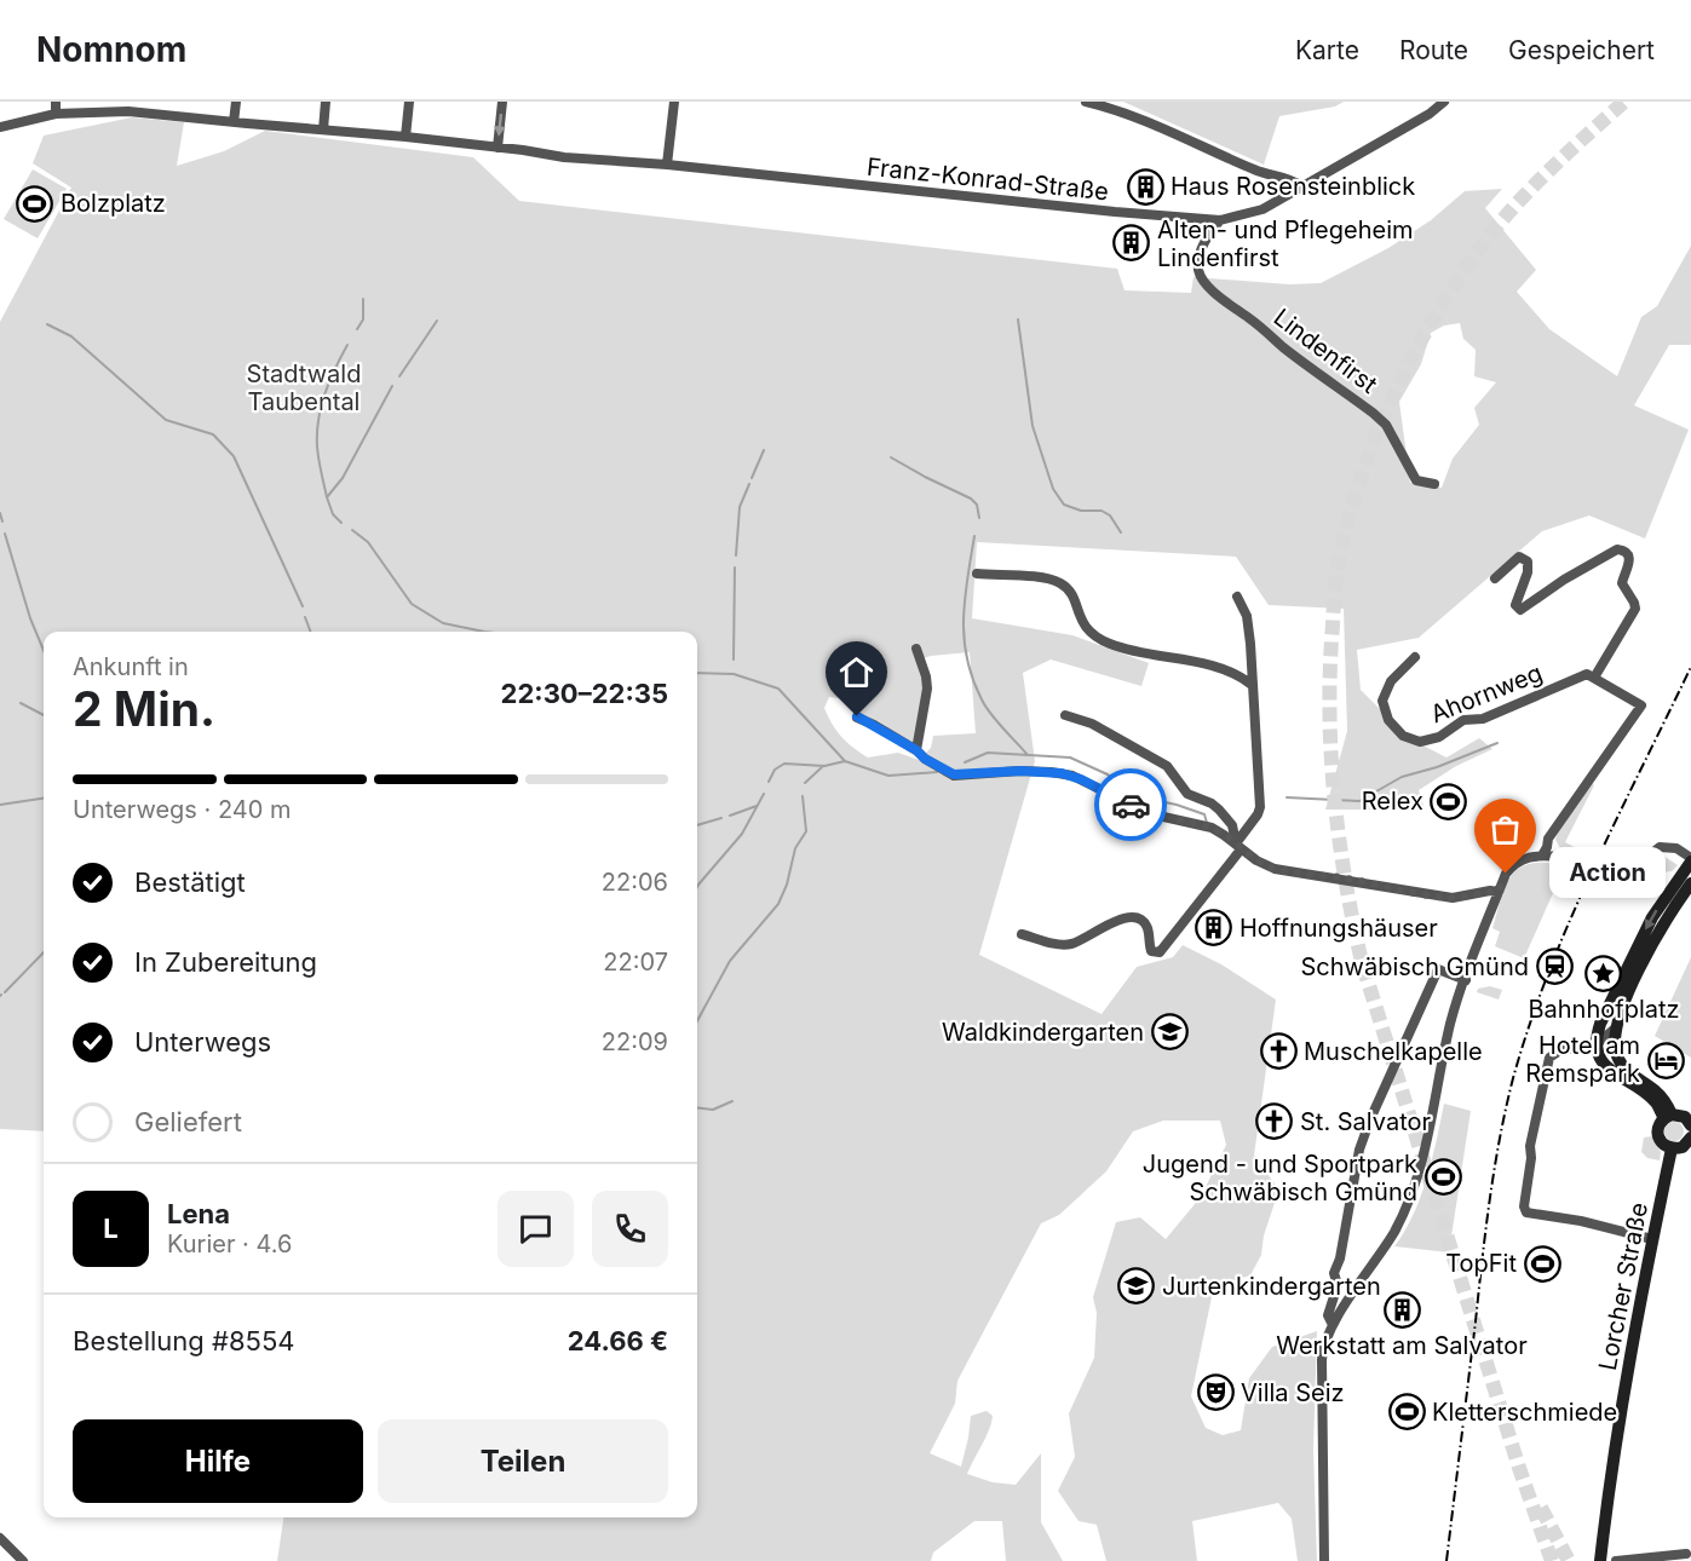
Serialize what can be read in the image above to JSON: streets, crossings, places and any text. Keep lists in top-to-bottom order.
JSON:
{
  "streets": {
    "main road": ["Lorcher Straße"],
    "street": ["Franz-Konrad-Straße", "Lindenfirst", "Ahornweg"]
  },
  "crossings": [
    ["Franz-Konrad-Straße", "Lindenfirst"]
  ],
  "parks": ["Stadtwald Taubental"],
  "places": {
    "building": [
      "Haus Rosensteinblick",
      "Alten- und Pflegeheim Lindenfirst",
      "Hoffnungshäuser",
      "Werkstatt am Salvator"
    ],
    "sports": [
      "Bolzplatz",
      "Relex",
      "Jugend - und Sportpark Schwäbisch Gmünd",
      "TopFit",
      "Kletterschmiede"
    ],
    "other": ["Action"],
    "station": ["Schwäbisch Gmünd"],
    "place": ["Bahnhofplatz"],
    "school or university": ["Waldkindergarten", "Jurtenkindergarten"],
    "church": ["Muschelkapelle", "St. Salvator"],
    "hotel": ["Hotel am Remspark"],
    "theatre": ["Villa Seiz"]
  },
  "page": {
    "header": "Nomnom",
    "nav": ["Karte", "Route", "Gespeichert"],
    "heading": ["2 Min.", "Ankunft in", "22:30–22:35"],
    "panel": [
      "Lena",
      "Kurier · 4.6",
      "Bestellung #8554",
      "24.66 €"
    ],
    "bar": "Unterwegs · 240 m",
    "list": [
      ["Bestätigt", "22:06"],
      ["In Zubereitung", "22:07"],
      ["Unterwegs", "22:09"],
      "Geliefert"
    ],
    "bubble": "Action",
    "round": "L",
    "buttons": ["Hilfe", "Teilen"]
  }
}
